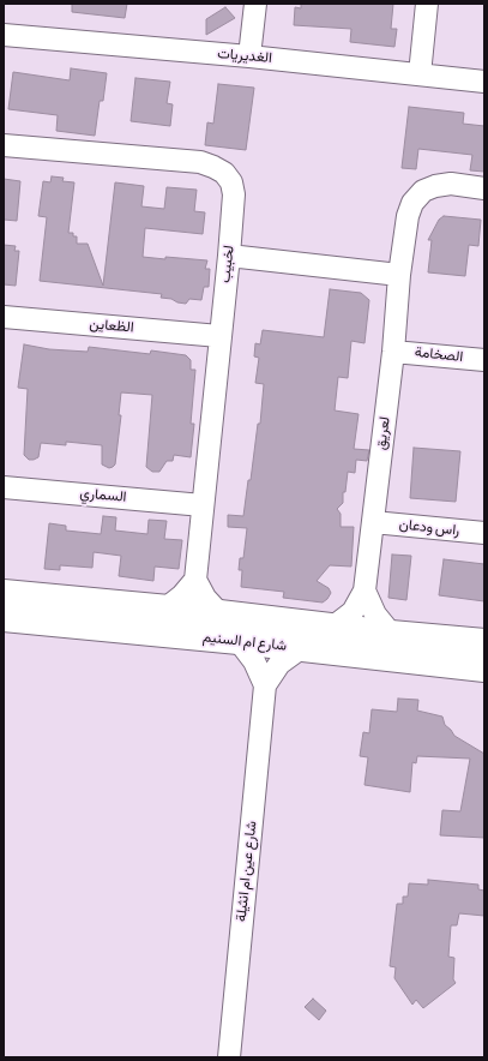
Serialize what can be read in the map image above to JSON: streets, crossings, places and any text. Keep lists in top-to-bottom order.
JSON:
{
  "streets": {
    "main road": ["شارع ام السنيم"],
    "street": [
      "الغديريات",
      "لخبيب",
      "الظعاين",
      "الصخامة",
      "لعريق",
      "السماري",
      "راس ودعان",
      "شارع عين ام انثيلة"
    ]
  },
  "crossings": [
    ["لخبيب", "الظعاين"],
    ["لخبيب", "السماري"],
    ["الصخامة", "لعريق"],
    ["لعريق", "راس ودعان"],
    ["لعريق", "شارع ام السنيم"],
    ["شارع ام السنيم", "شارع عين ام انثيلة"]
  ]
}
